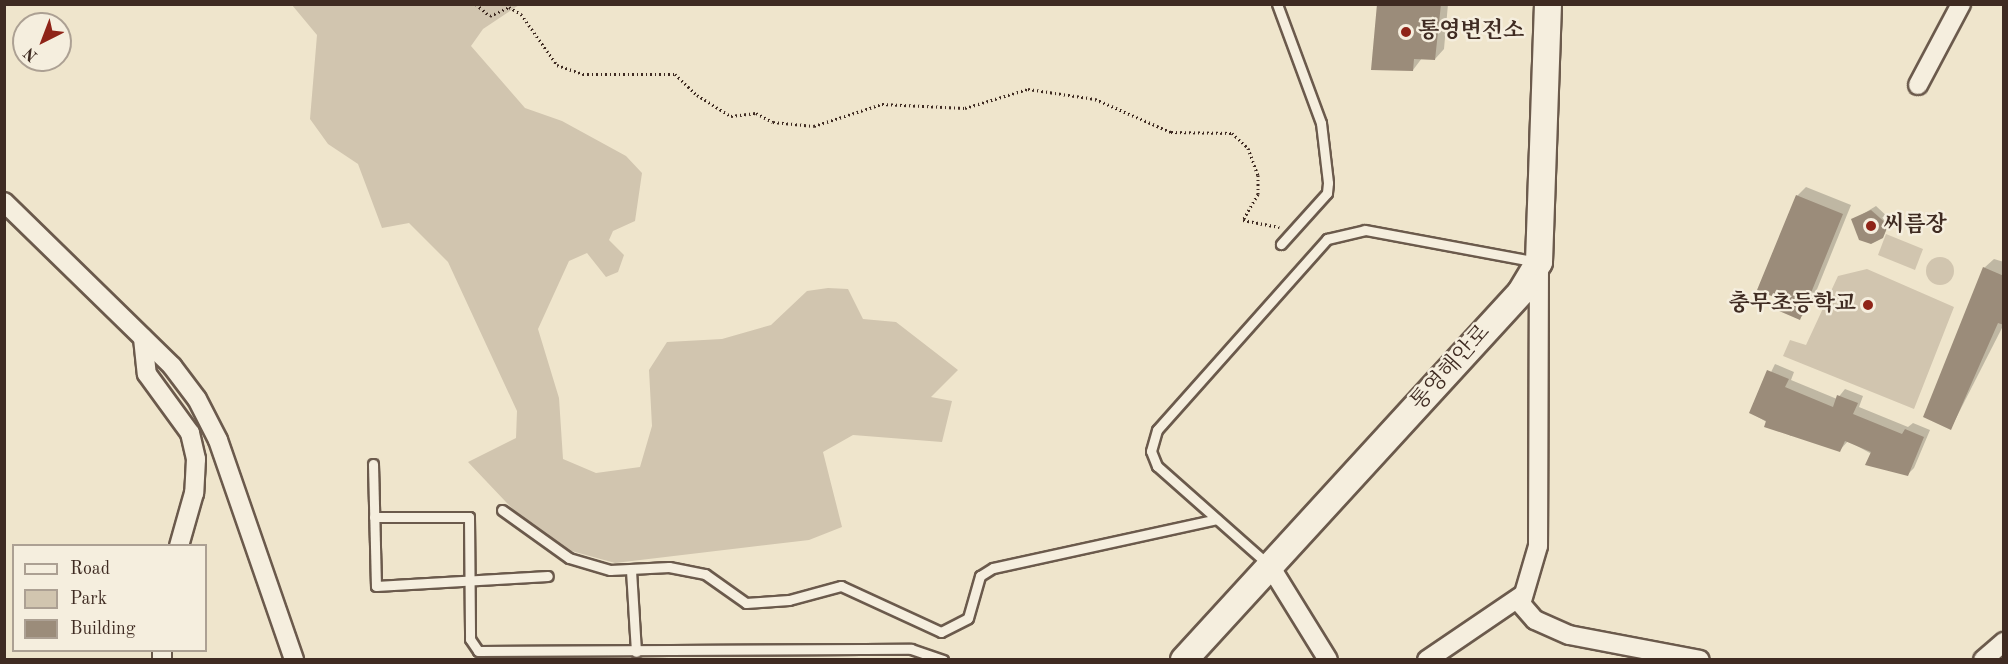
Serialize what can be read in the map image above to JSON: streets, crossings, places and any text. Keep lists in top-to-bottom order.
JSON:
{
  "streets": {
    "street": ["통영해안로"]
  },
  "places": ["통영변전소", "씨름장", "충무초등학교"],
  "legend": ["Road", "Park", "Building"],
  "north": "bottom left"
}
